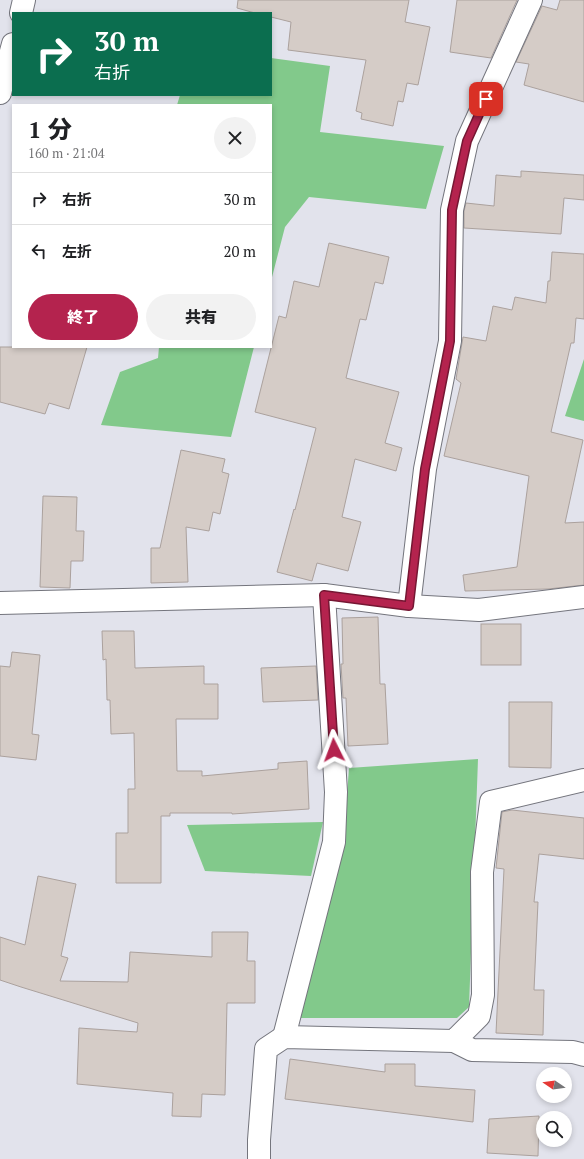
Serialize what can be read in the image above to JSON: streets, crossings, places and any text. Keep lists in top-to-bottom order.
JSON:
{
  "north": "left",
  "page": {
    "turn": ["30 m", "右折"],
    "heading": ["1 分", "160 m · 21:04"],
    "list": [
      {
        "name": "右折",
        "value": "30 m"
      },
      {
        "name": "左折",
        "value": "20 m"
      }
    ],
    "buttons": ["終了", "共有"]
  }
}
